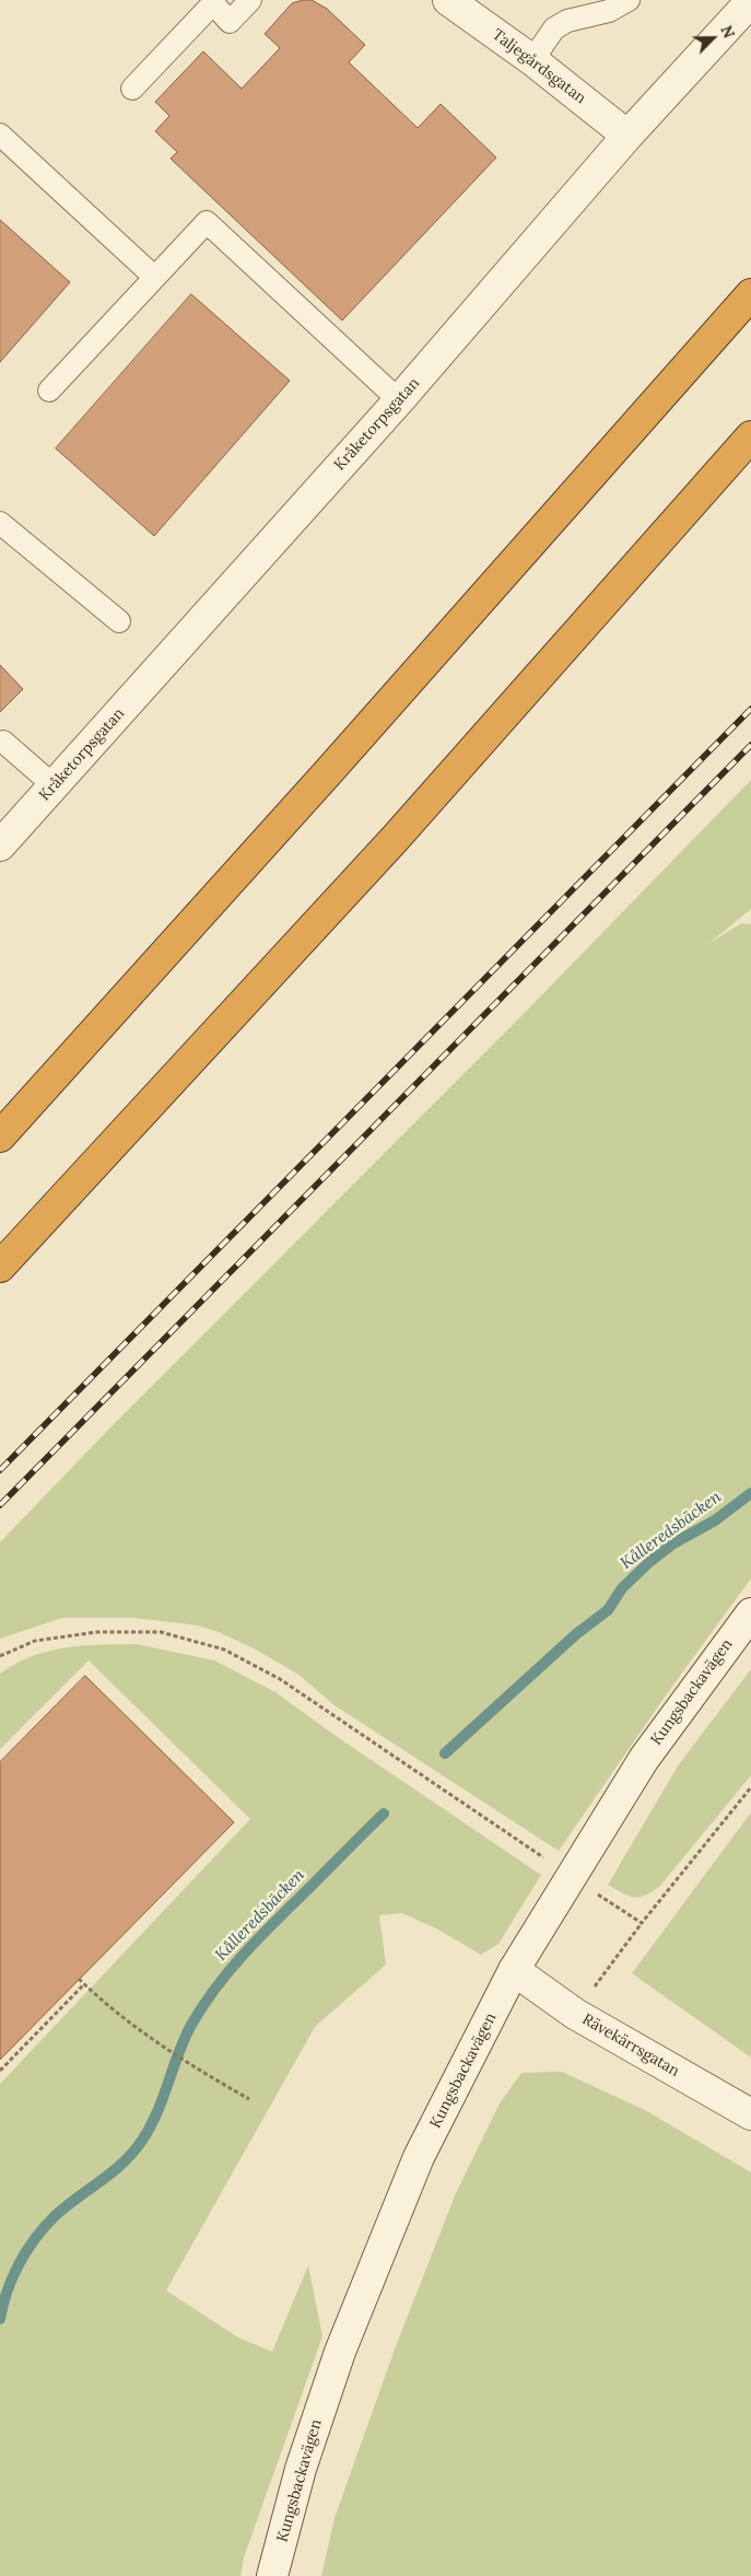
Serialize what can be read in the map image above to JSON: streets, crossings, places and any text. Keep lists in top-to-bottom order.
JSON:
{
  "streets": {
    "street": [
      "Taljegårdsgatan",
      "Kråketorpsgatan",
      "Kungsbackavägen",
      "Rävekärrsgatan"
    ]
  },
  "crossings": [
    ["Taljegårdsgatan", "Kråketorpsgatan"],
    ["Kungsbackavägen", "Rävekärrsgatan"]
  ],
  "water": ["Kålleredsbäcken"],
  "north": "top right"
}
